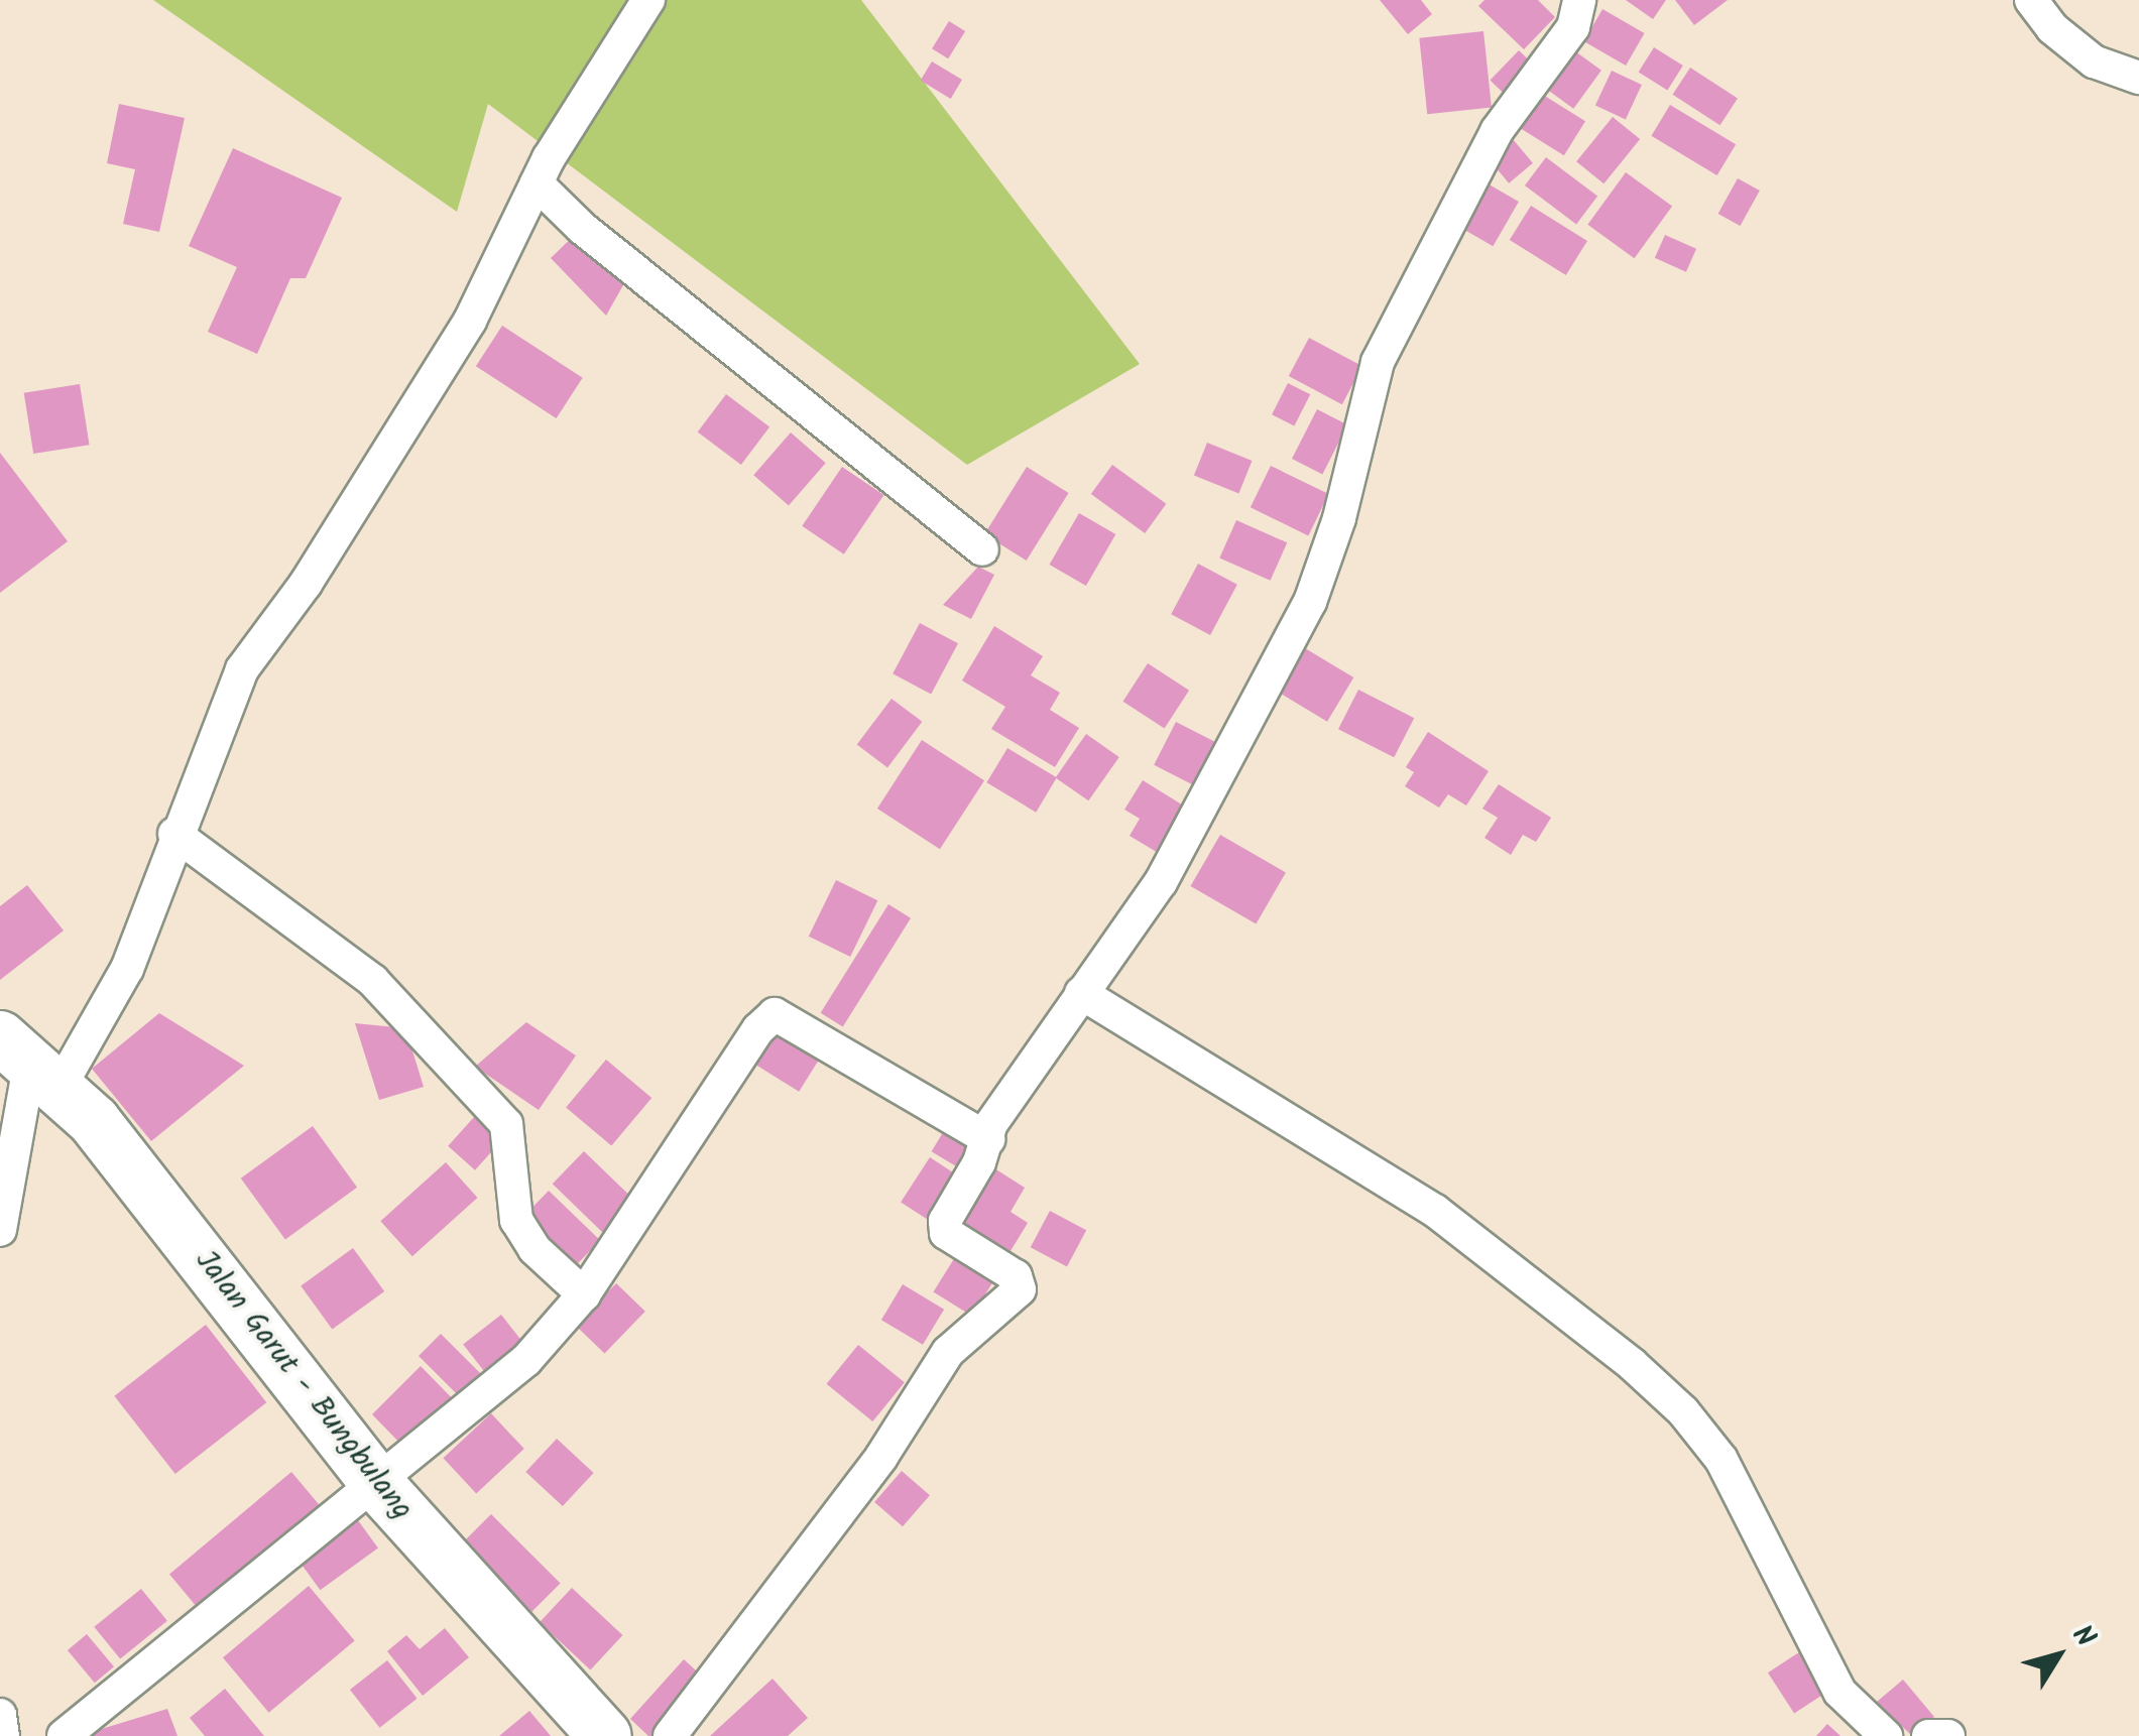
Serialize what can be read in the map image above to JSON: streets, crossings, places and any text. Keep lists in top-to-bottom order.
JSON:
{
  "streets": {
    "main road": ["Jalan Garut - Bungbulang"]
  },
  "north": "top right"
}
